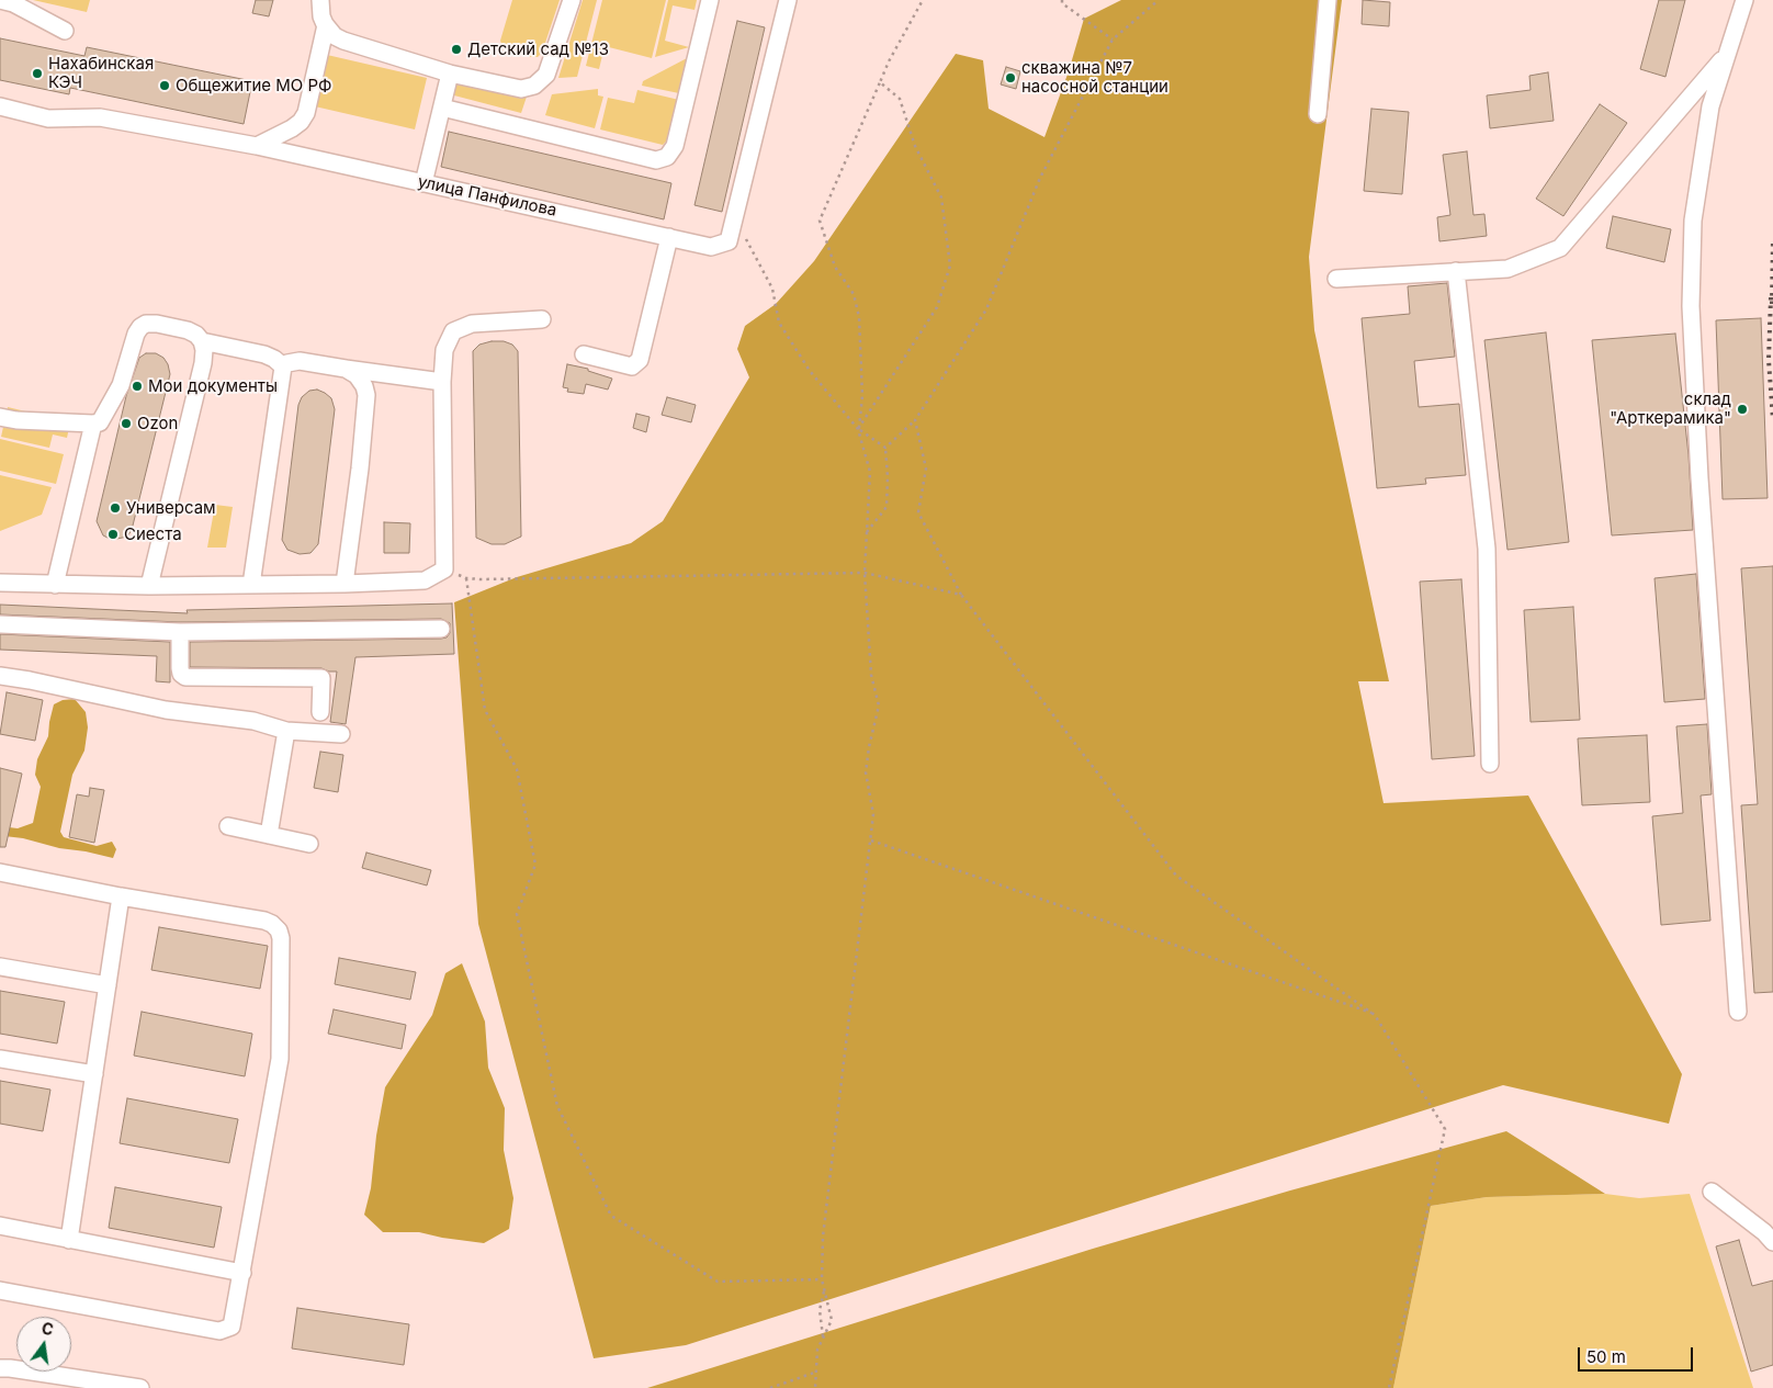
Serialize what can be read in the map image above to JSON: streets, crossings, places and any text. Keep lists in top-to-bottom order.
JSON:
{
  "streets": {
    "street": ["улица Панфилова"]
  },
  "places": [
    "Детский сад №13",
    "Нахабинская КЭЧ",
    "скважина №7 насосной станции",
    "Общежитие МО РФ",
    "Мои документы",
    "склад \"Арткерамика\"",
    "Ozon",
    "Универсам",
    "Сиеста"
  ],
  "scale_bar": "50 m",
  "north": "top"
}
